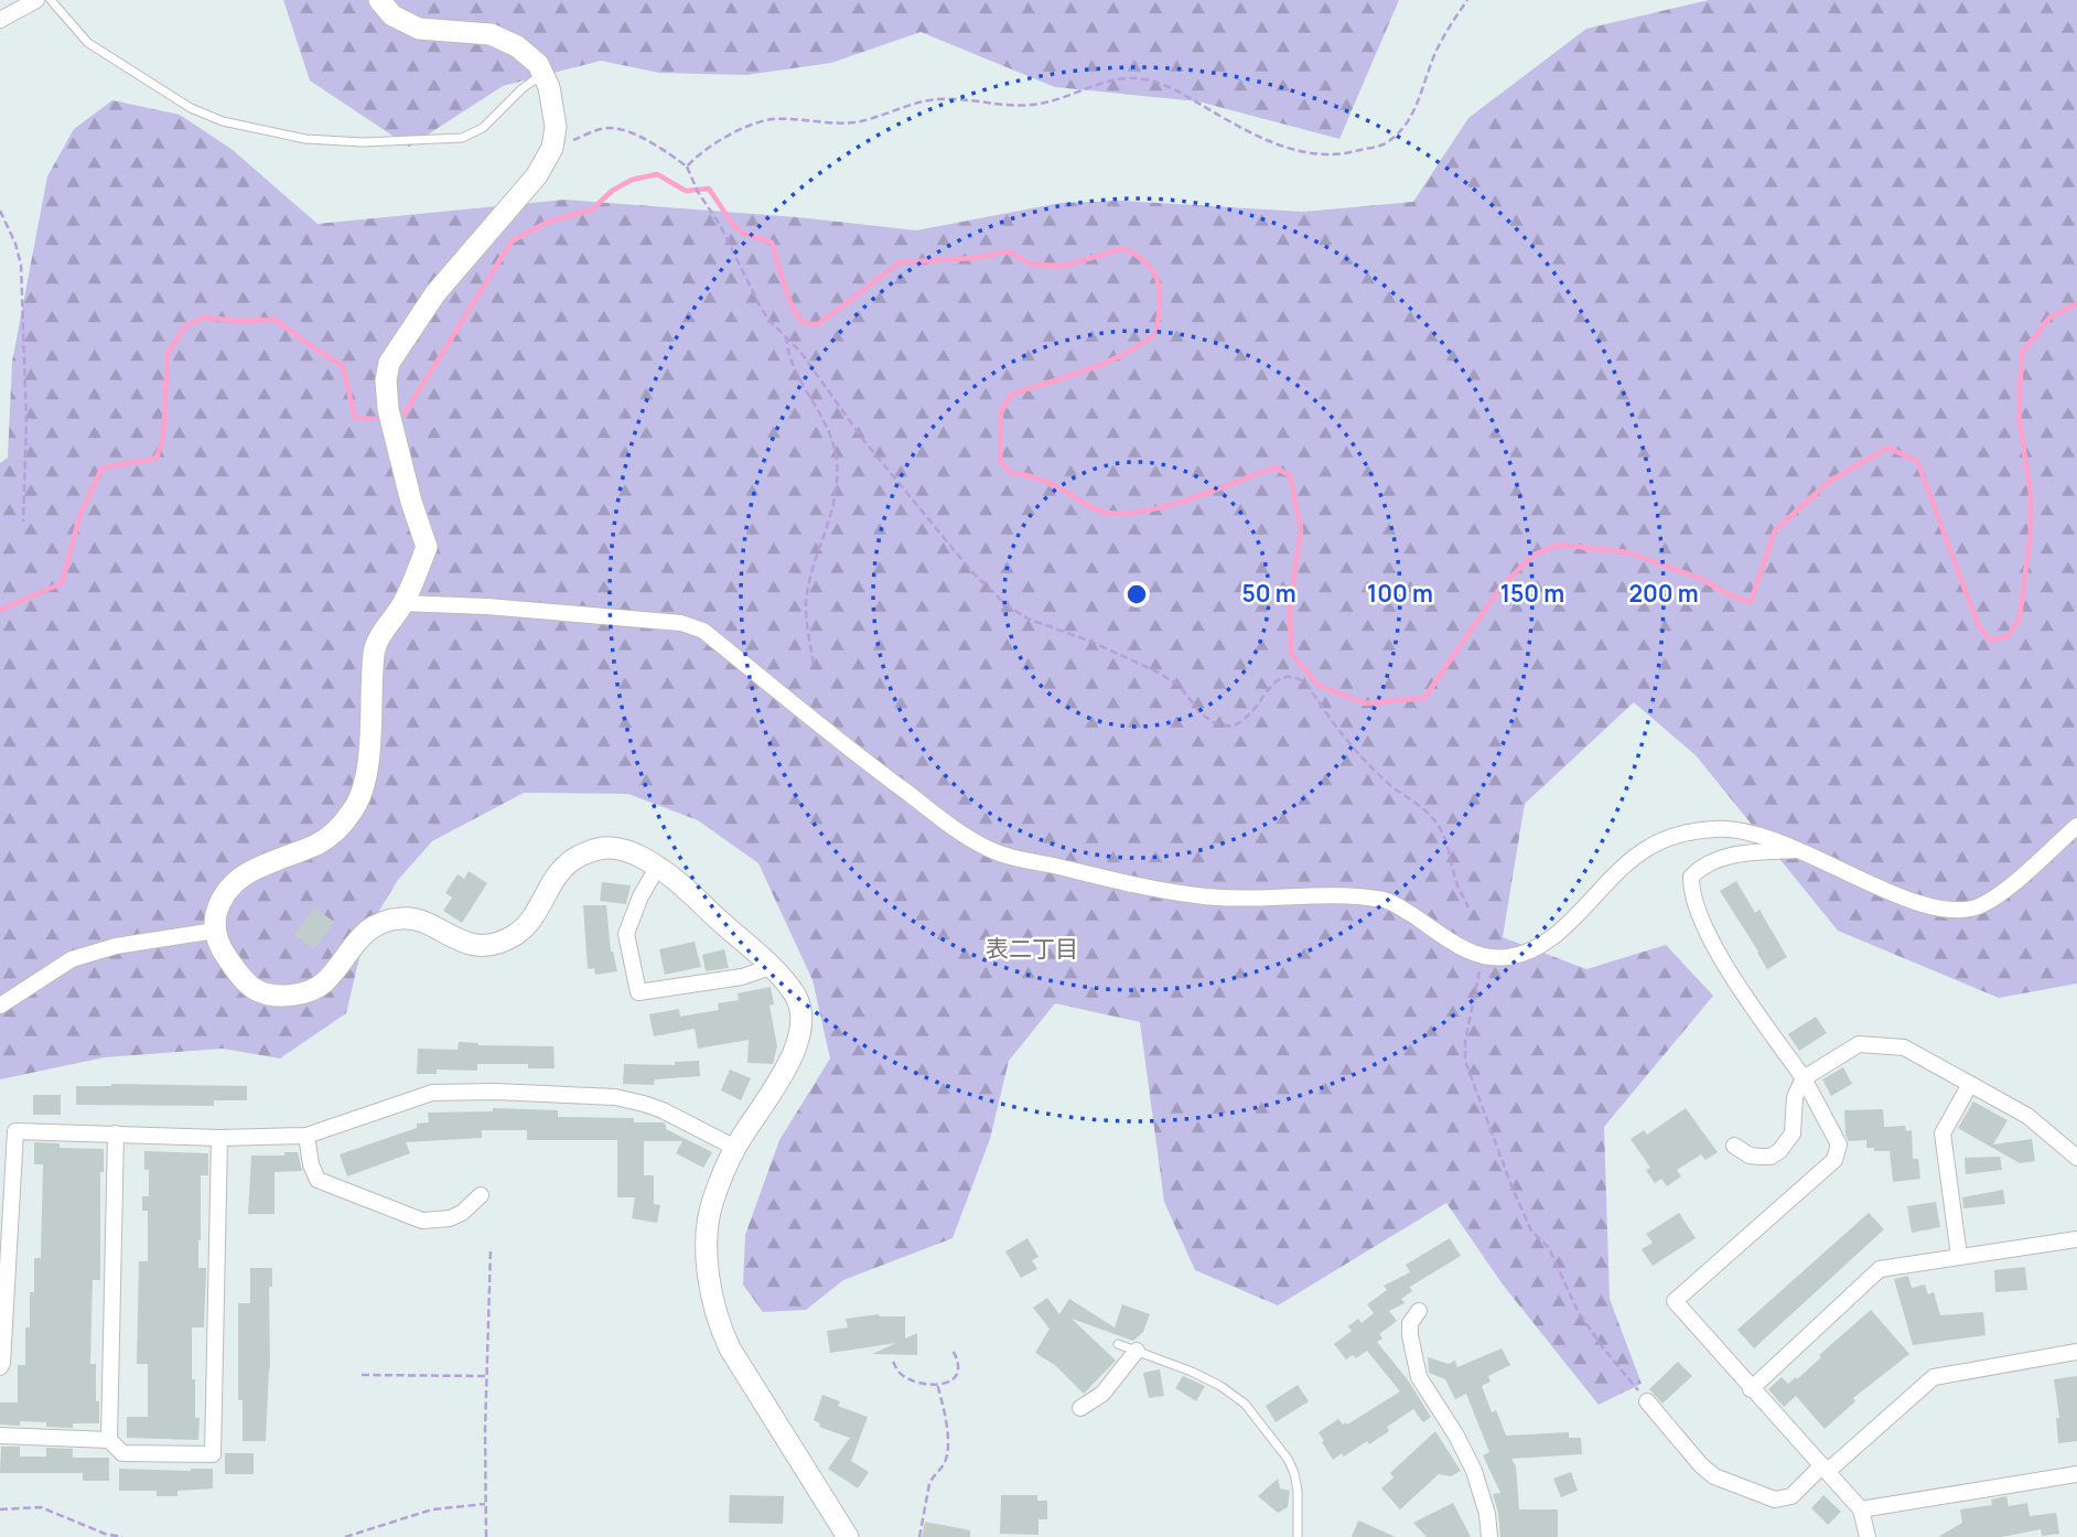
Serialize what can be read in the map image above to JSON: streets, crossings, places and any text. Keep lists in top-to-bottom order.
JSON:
{
  "districts": ["表二丁目"],
  "rings": [
    "50 m",
    "100 m",
    "150 m",
    "200 m"
  ]
}
